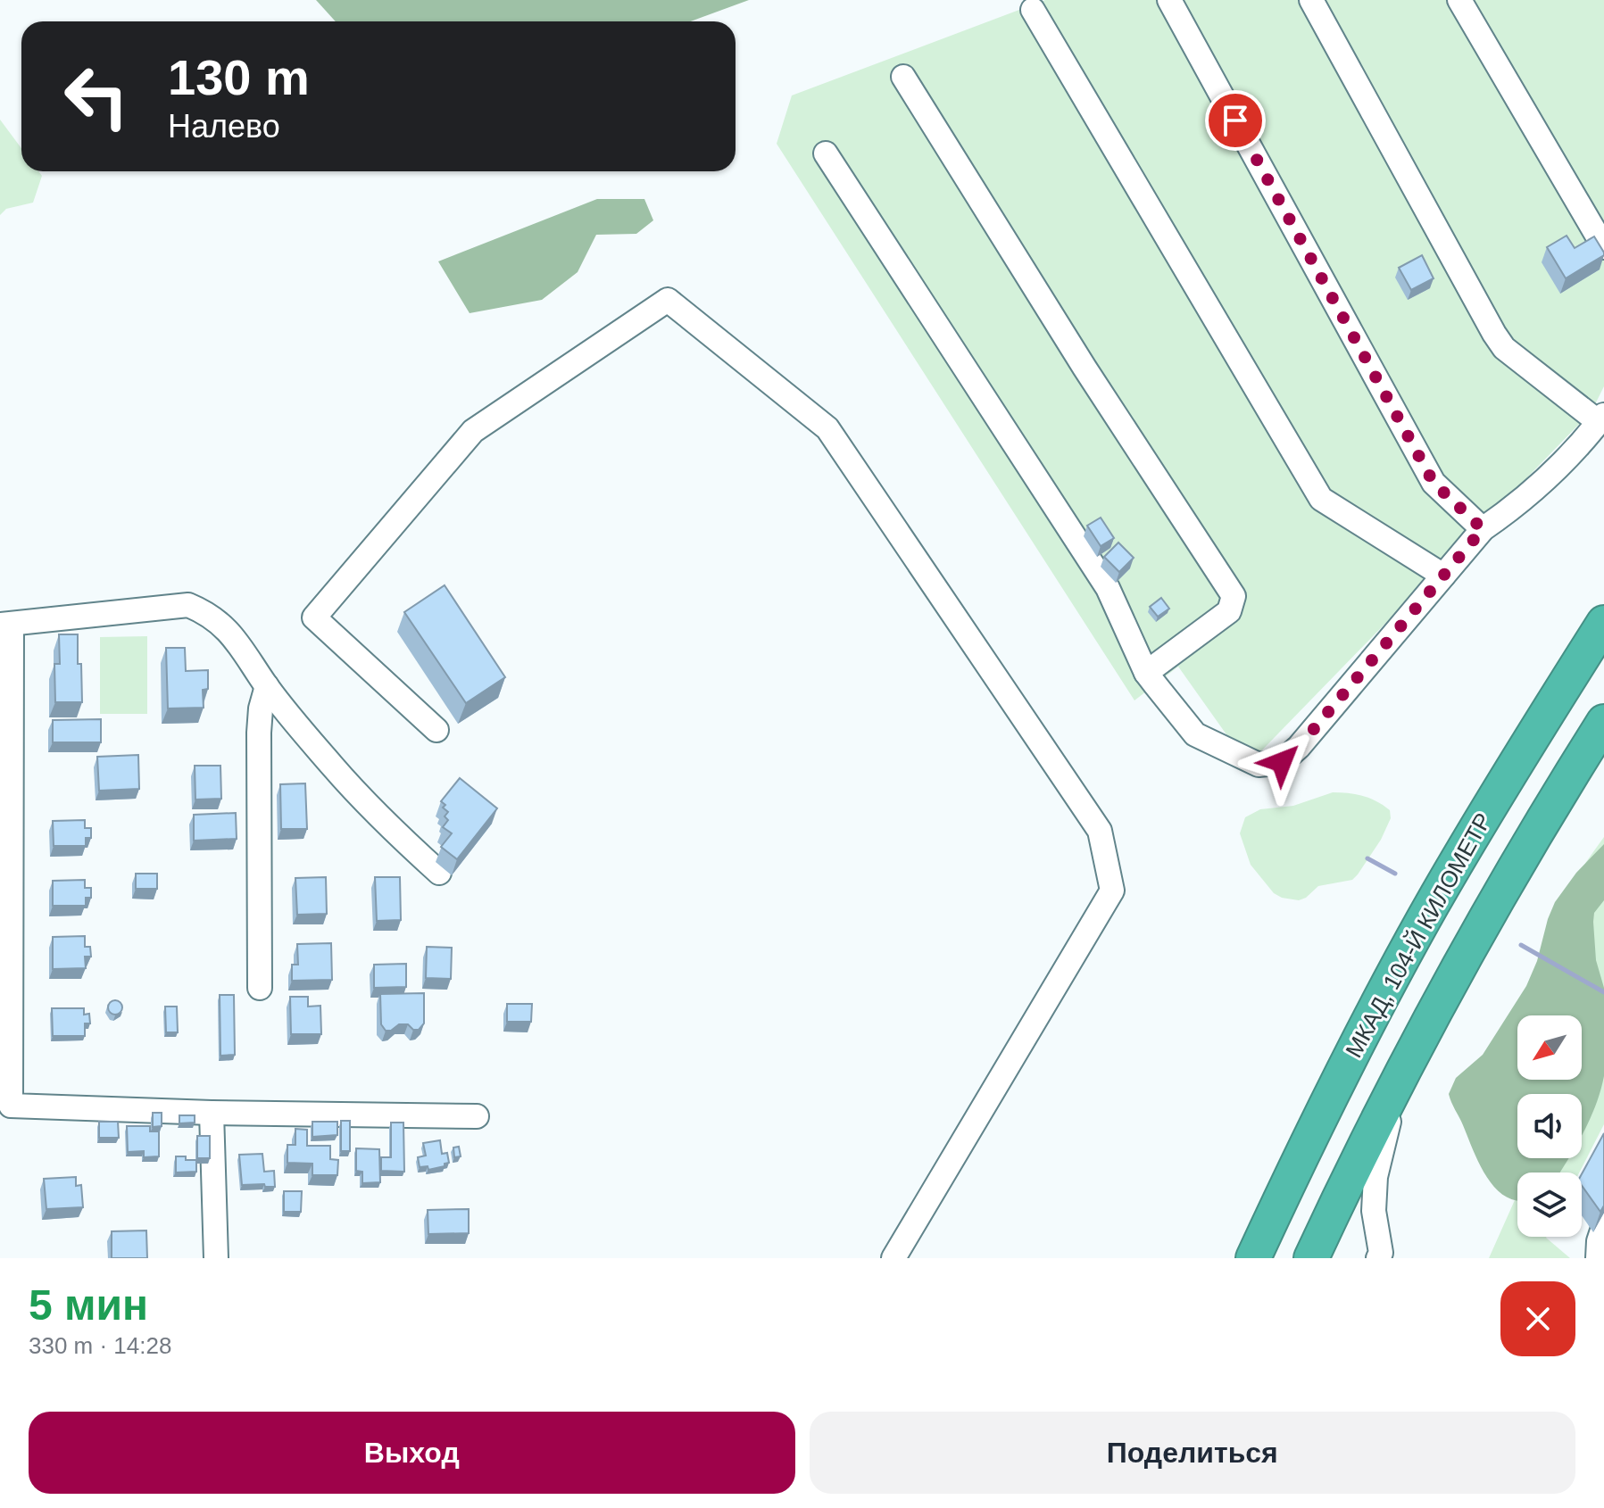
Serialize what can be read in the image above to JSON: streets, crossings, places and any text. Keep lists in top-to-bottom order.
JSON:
{
  "streets": {
    "highway": ["МКАД, 104-Й КИЛОМЕТР"]
  },
  "north": "bottom left",
  "page": {
    "turn": ["130 m", "Налево"],
    "heading": ["5 мин", "330 m · 14:28"],
    "buttons": ["Выход", "Поделиться"]
  }
}
